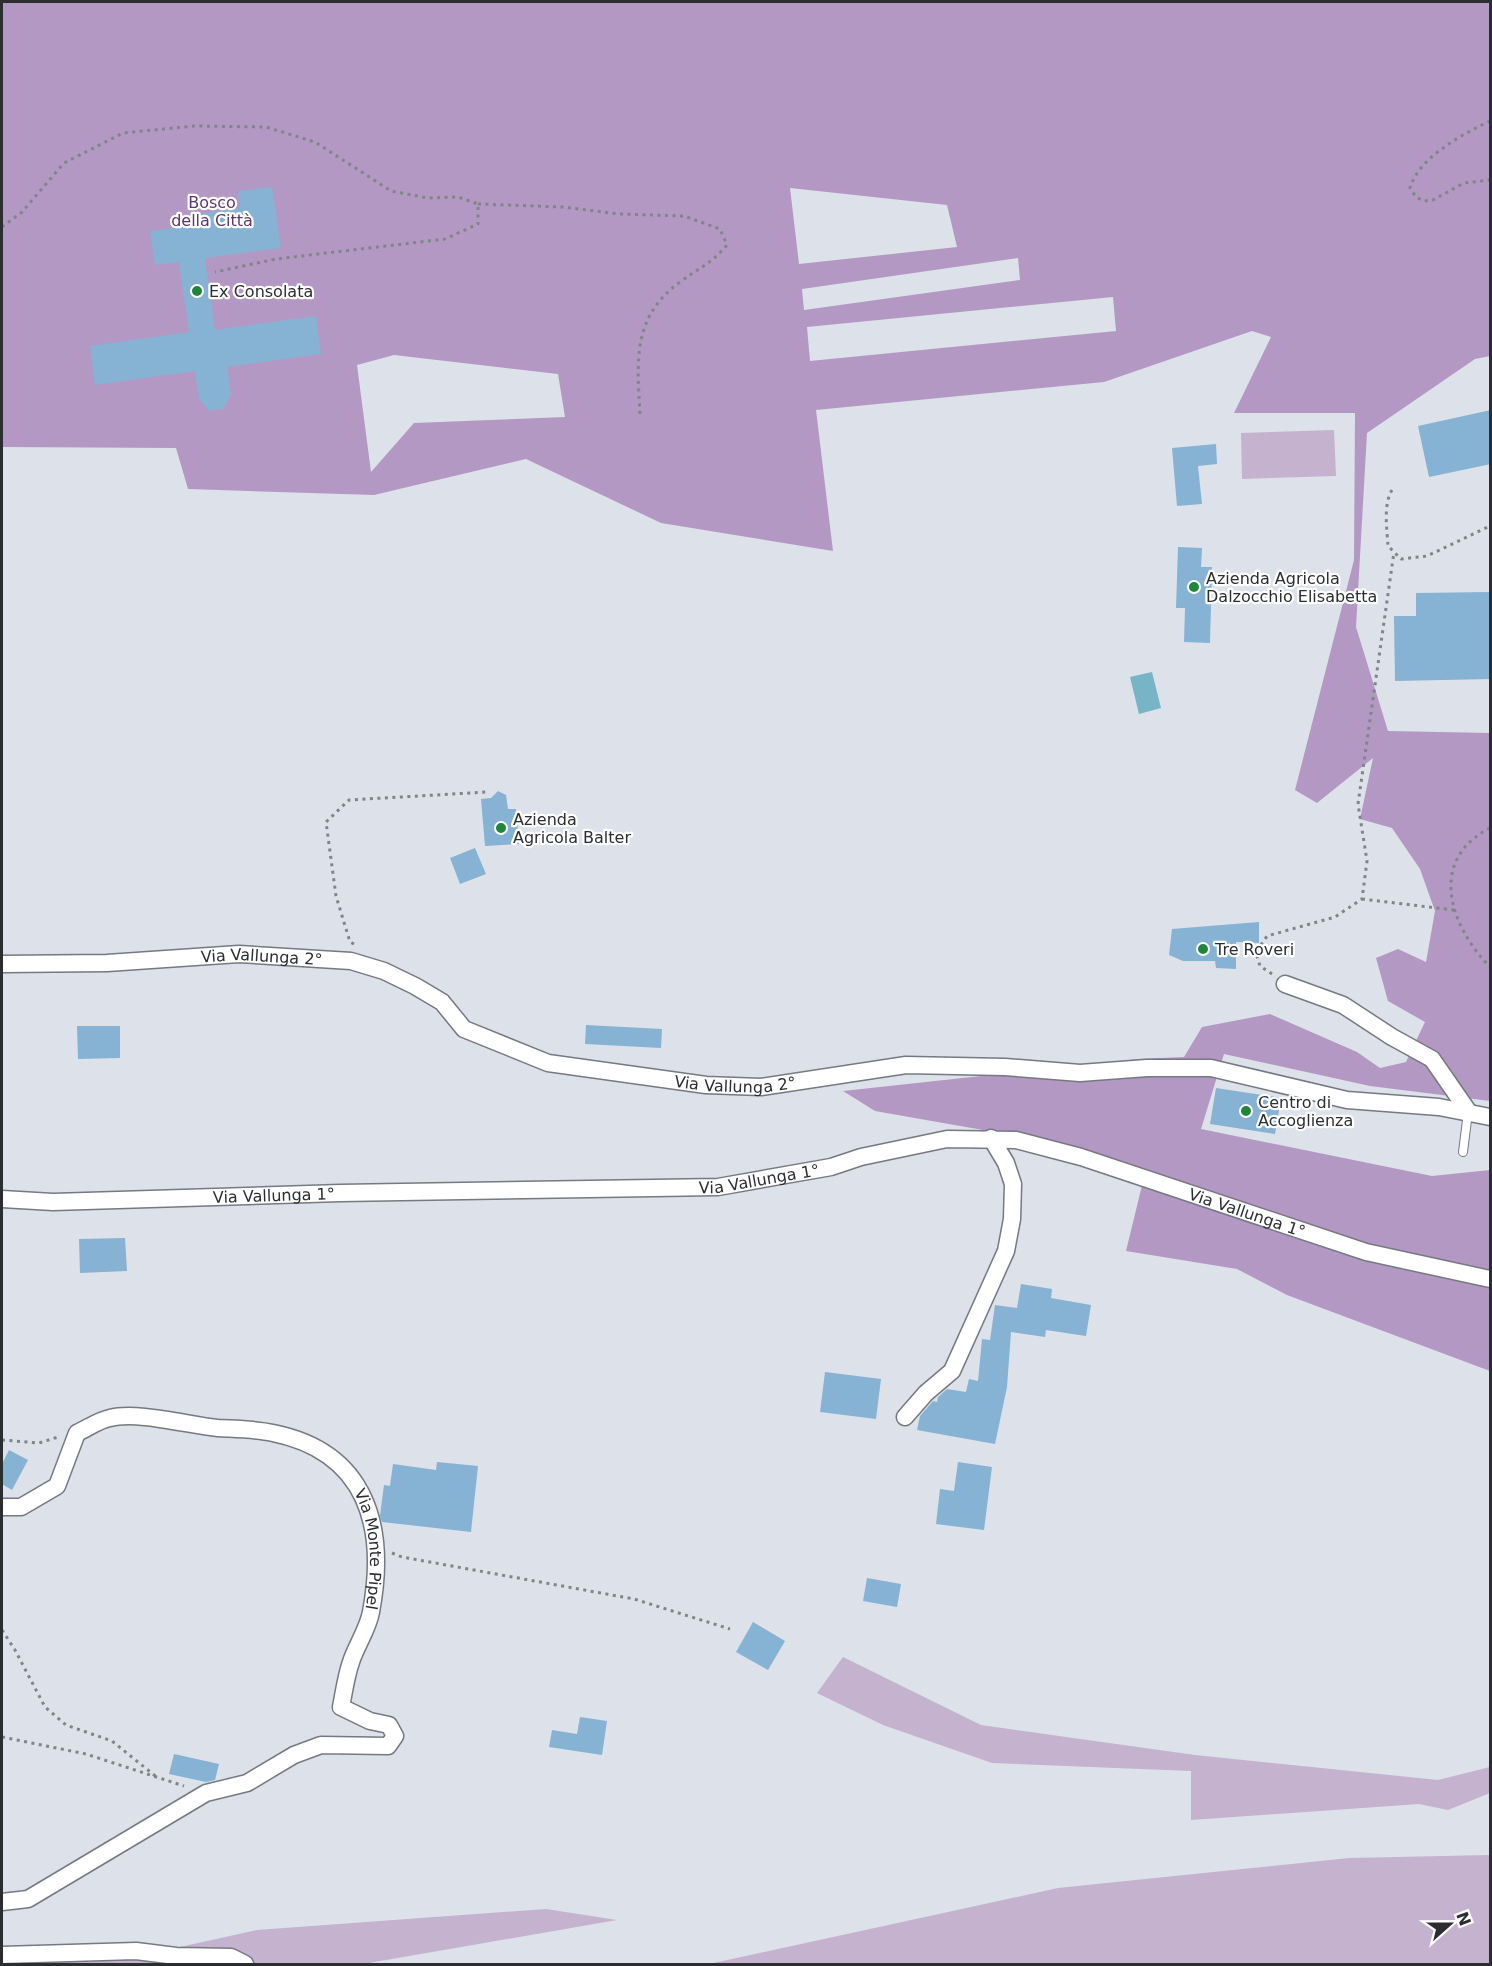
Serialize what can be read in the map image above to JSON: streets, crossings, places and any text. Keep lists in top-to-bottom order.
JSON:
{
  "streets": {
    "street": ["Via Vallunga 2°", "Via Vallunga 1°", "Via Monte Pipel"]
  },
  "parks": ["Bosco della Città"],
  "places": [
    "Ex Consolata",
    "Azienda Agricola Dalzocchio Elisabetta",
    "Azienda Agricola Balter",
    "Tre Roveri",
    "Centro di Accoglienza"
  ],
  "north": "right"
}
